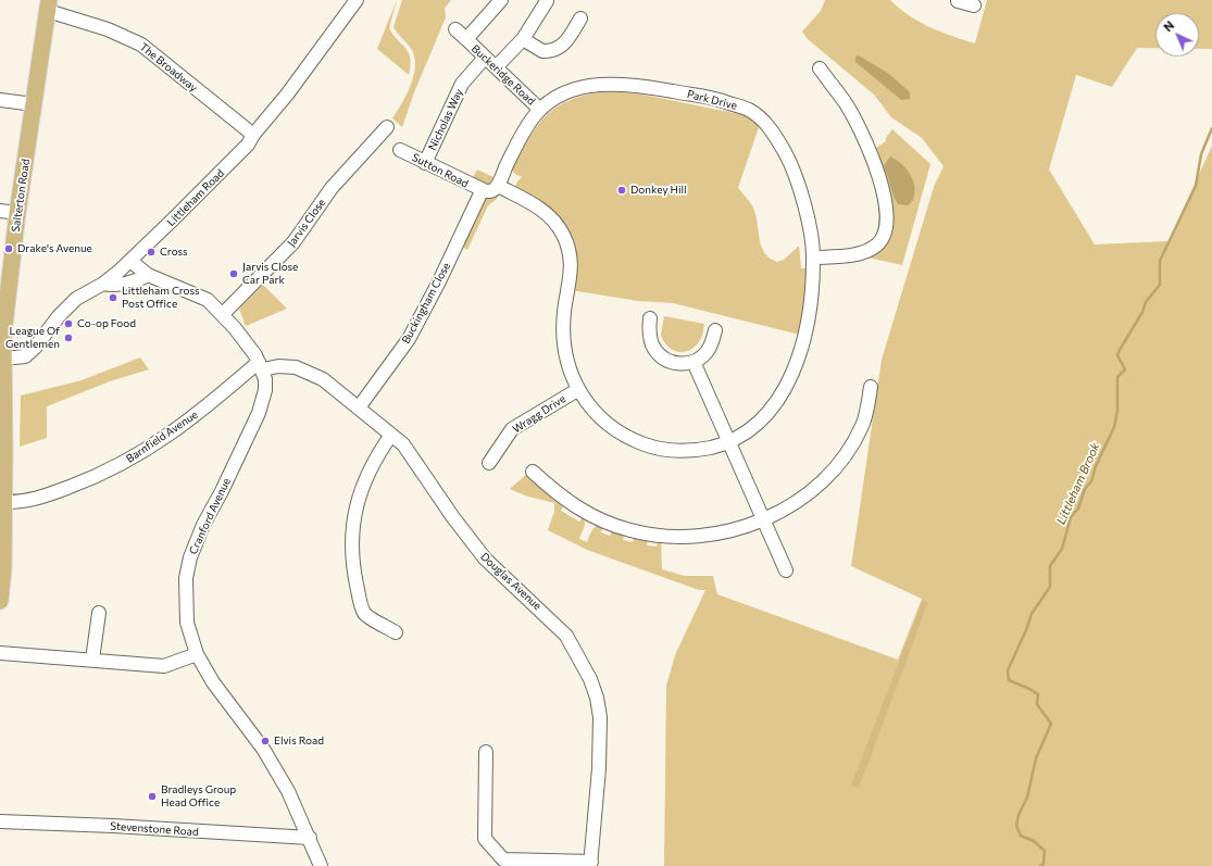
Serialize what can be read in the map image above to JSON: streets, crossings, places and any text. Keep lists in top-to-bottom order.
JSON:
{
  "streets": {
    "main road": ["Salterton Road"],
    "street": [
      "The Broadway",
      "Buckeridge Road",
      "Park Drive",
      "Nicholas Way",
      "Sutton Road",
      "Littleham Road",
      "Jarvis Close",
      "Buckingham Close",
      "Wragg Drive",
      "Barnfield Avenue",
      "Cranford Avenue",
      "Douglas Avenue",
      "Stevenstone Road"
    ]
  },
  "crossings": [
    ["The Broadway", "Salterton Road"],
    ["The Broadway", "Littleham Road"],
    ["Buckeridge Road", "Park Drive"],
    ["Buckeridge Road", "Nicholas Way"],
    ["Nicholas Way", "Sutton Road"],
    ["Sutton Road", "Buckingham Close"],
    ["Salterton Road", "Littleham Road"],
    ["Salterton Road", "Barnfield Avenue"],
    ["Littleham Road", "Cranford Avenue"],
    ["Jarvis Close", "Cranford Avenue"],
    ["Buckingham Close", "Douglas Avenue"],
    ["Barnfield Avenue", "Cranford Avenue"],
    ["Barnfield Avenue", "Douglas Avenue"],
    ["Cranford Avenue", "Douglas Avenue"],
    ["Cranford Avenue", "Stevenstone Road"]
  ],
  "water": ["Littleham Brook"],
  "places": [
    "Donkey Hill",
    "Drake's Avenue",
    "Cross",
    "Jarvis Close Car Park",
    "Littleham Cross Post Office",
    "Co-op Food",
    "League Of Gentlemen",
    "Elvis Road",
    "Bradleys Group Head Office"
  ],
  "north": "top left"
}
